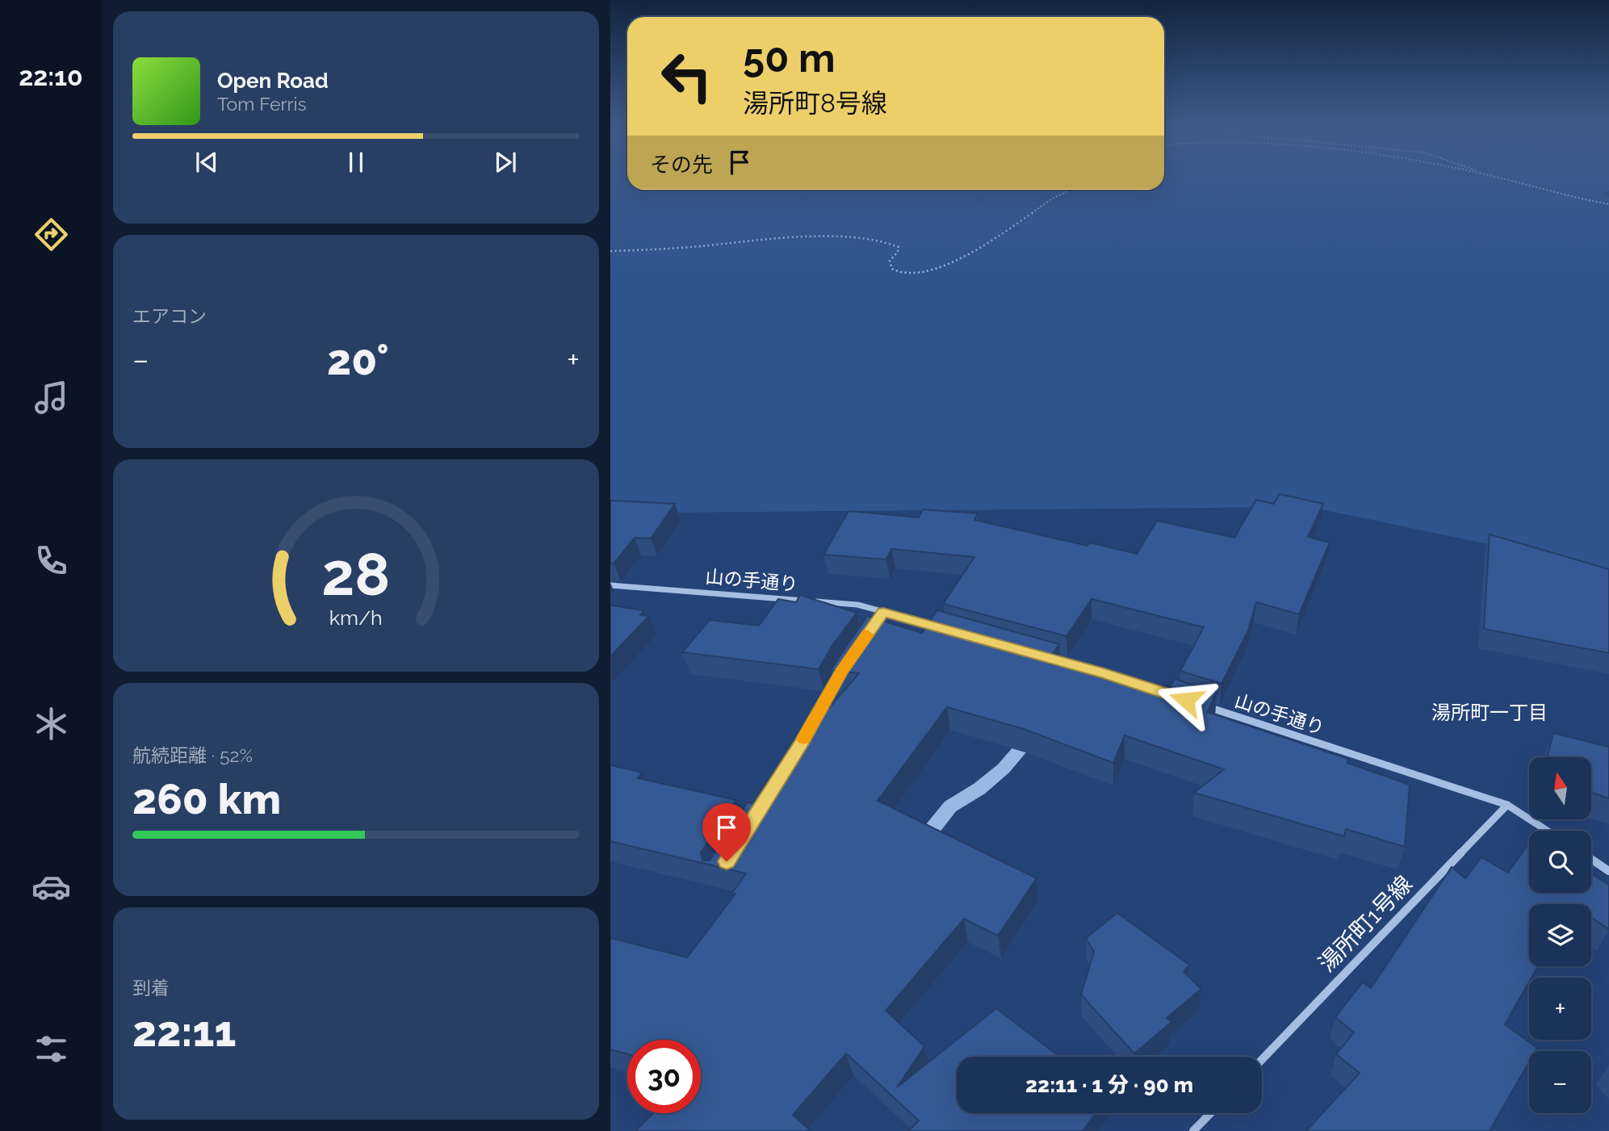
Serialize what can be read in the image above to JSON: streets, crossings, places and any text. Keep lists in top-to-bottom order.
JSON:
{
  "streets": {
    "street": ["山の手通り", "湯所町1号線"]
  },
  "crossings": [
    ["山の手通り", "湯所町1号線"]
  ],
  "districts": ["湯所町一丁目"],
  "north": "top",
  "page": {
    "tabs": "22:10",
    "turn": ["50 m", "湯所町8号線"],
    "song": ["Open Road", "Tom Ferris"],
    "then": "その先",
    "tile": [
      "エアコン",
      ["航続距離 · 52%", "260 km"],
      ["到着", "22:11"]
    ],
    "heat": ["−", "20°", "+"],
    "map_buttons": ["+", "−"],
    "limit": "30",
    "trip": "22:11 · 1 分 · 90 m",
    "gauge": ["28", "km/h"]
  }
}
